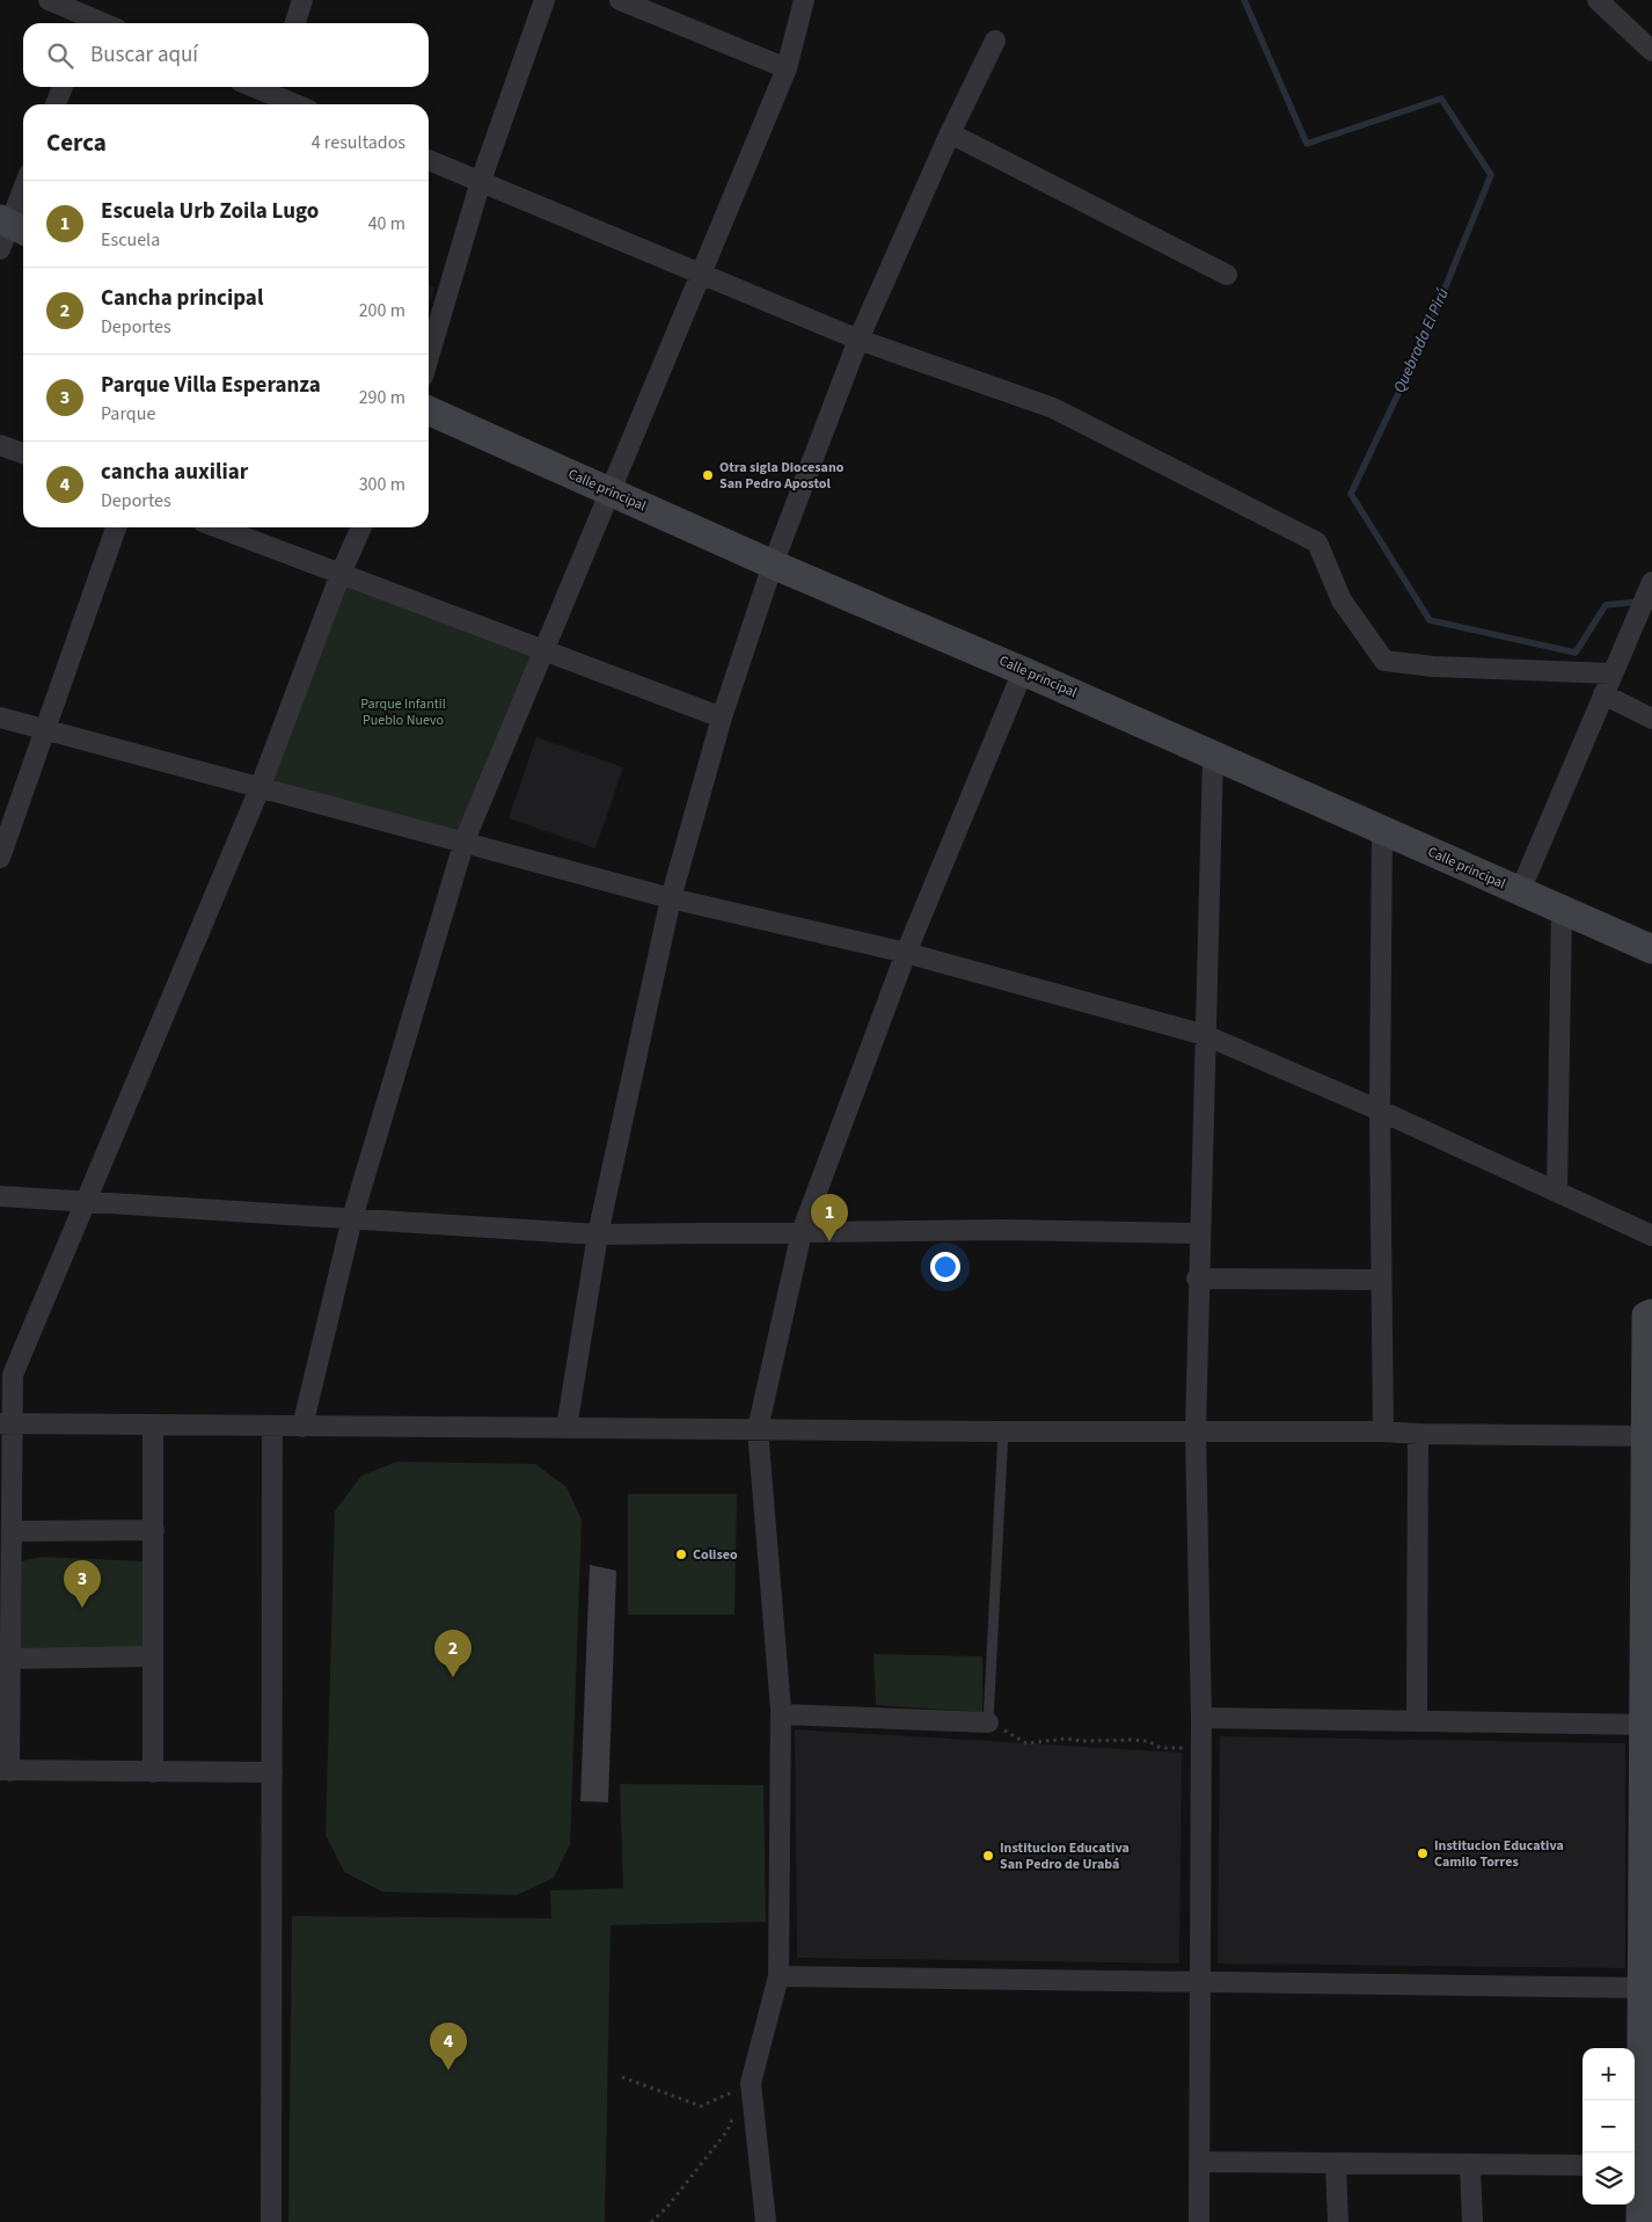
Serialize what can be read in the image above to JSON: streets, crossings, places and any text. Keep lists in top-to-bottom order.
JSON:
{
  "streets": {
    "main road": ["Calle principal"]
  },
  "water": ["Quebrada El Pirú"],
  "parks": ["Parque Infantil Pueblo Nuevo"],
  "places": [
    "Otra sigla Diocesano San Pedro Apostol",
    "Coliseo",
    "Institucion Educativa Camilo Torres",
    "Institucion Educativa San Pedro de Urabá"
  ],
  "page": {
    "search": "Buscar aquí",
    "heading": ["Cerca", "4 resultados"],
    "list": [
      {
        "mark": "1",
        "name": "Escuela Urb Zoila Lugo",
        "note": "Escuela",
        "value": "40 m"
      },
      {
        "mark": "2",
        "name": "Cancha principal",
        "note": "Deportes",
        "value": "200 m"
      },
      {
        "mark": "3",
        "name": "Parque Villa Esperanza",
        "note": "Parque",
        "value": "290 m"
      },
      {
        "mark": "4",
        "name": "cancha auxiliar",
        "note": "Deportes",
        "value": "300 m"
      }
    ],
    "pins": [
      "1",
      "3",
      "2",
      "4"
    ],
    "map_buttons": ["+", "−"]
  }
}
